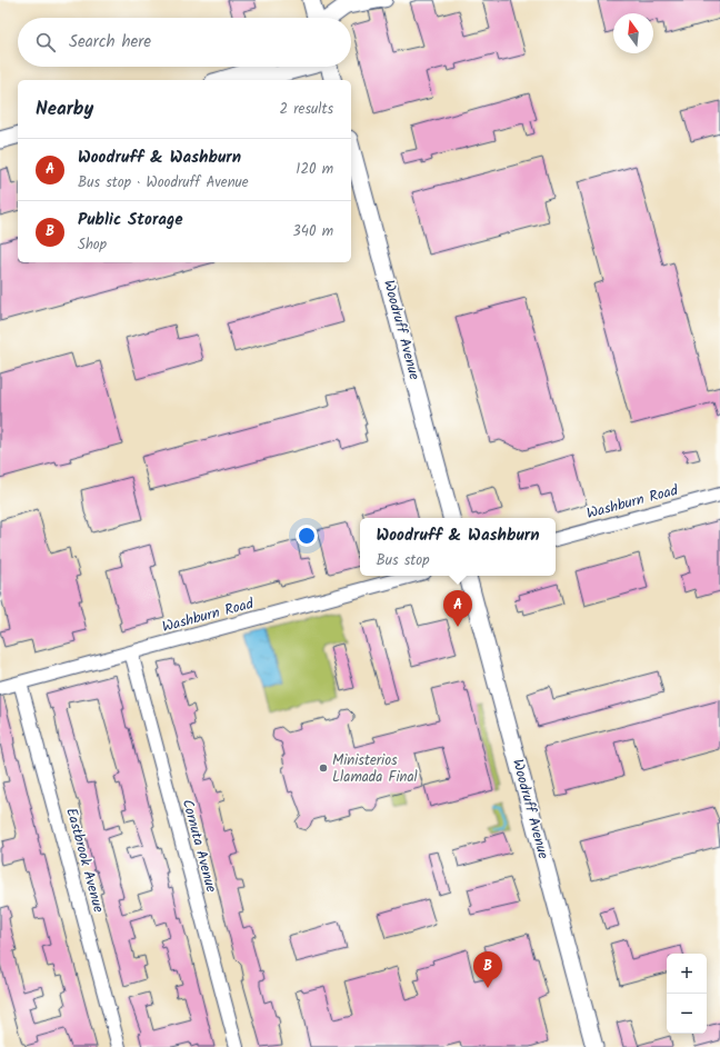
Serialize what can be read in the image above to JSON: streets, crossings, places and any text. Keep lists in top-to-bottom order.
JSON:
{
  "streets": {
    "main road": ["Woodruff Avenue"],
    "street": ["Washburn Road", "Cornuta Avenue", "Eastbrook Avenue"]
  },
  "crossings": [
    ["Washburn Road", "Cornuta Avenue"],
    ["Washburn Road", "Eastbrook Avenue"]
  ],
  "places": ["Ministerios Llamada Final"],
  "north": "top",
  "page": {
    "search": "Search here",
    "heading": ["Nearby", "2 results"],
    "list": [
      {
        "mark": "A",
        "name": "Woodruff & Washburn",
        "note": "Bus stop · Woodruff Avenue",
        "value": "120 m"
      },
      {
        "mark": "B",
        "name": "Public Storage",
        "note": "Shop",
        "value": "340 m"
      }
    ],
    "popup": ["Woodruff & Washburn", "Bus stop"],
    "pins": ["A", "B"],
    "map_buttons": ["+", "−"]
  }
}
